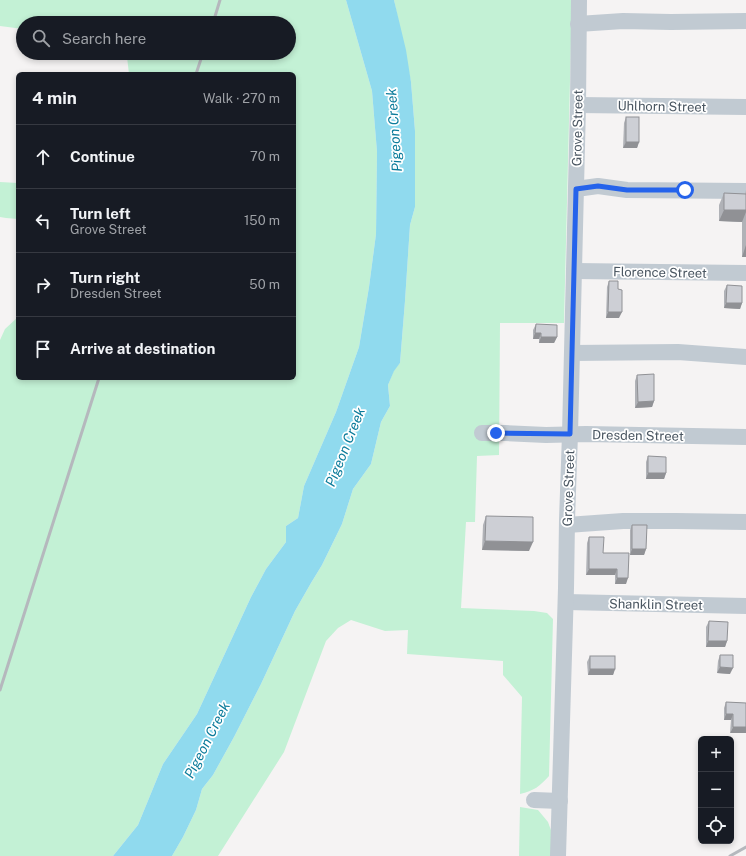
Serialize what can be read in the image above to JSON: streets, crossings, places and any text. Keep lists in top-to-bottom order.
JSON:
{
  "streets": {
    "street": [
      "Uhlhorn Street",
      "Grove Street",
      "Florence Street",
      "Dresden Street",
      "Shanklin Street"
    ]
  },
  "crossings": [
    ["Uhlhorn Street", "Grove Street"],
    ["Grove Street", "Florence Street"],
    ["Grove Street", "Dresden Street"],
    ["Grove Street", "Shanklin Street"]
  ],
  "water": ["Pigeon Creek"],
  "page": {
    "search": "Search here",
    "heading": ["4 min", "Walk · 270 m"],
    "list": [
      ["Continue", "70 m"],
      ["Turn left", "Grove Street", "150 m"],
      ["Turn right", "Dresden Street", "50 m"],
      "Arrive at destination"
    ],
    "map_buttons": ["+", "−"]
  }
}
